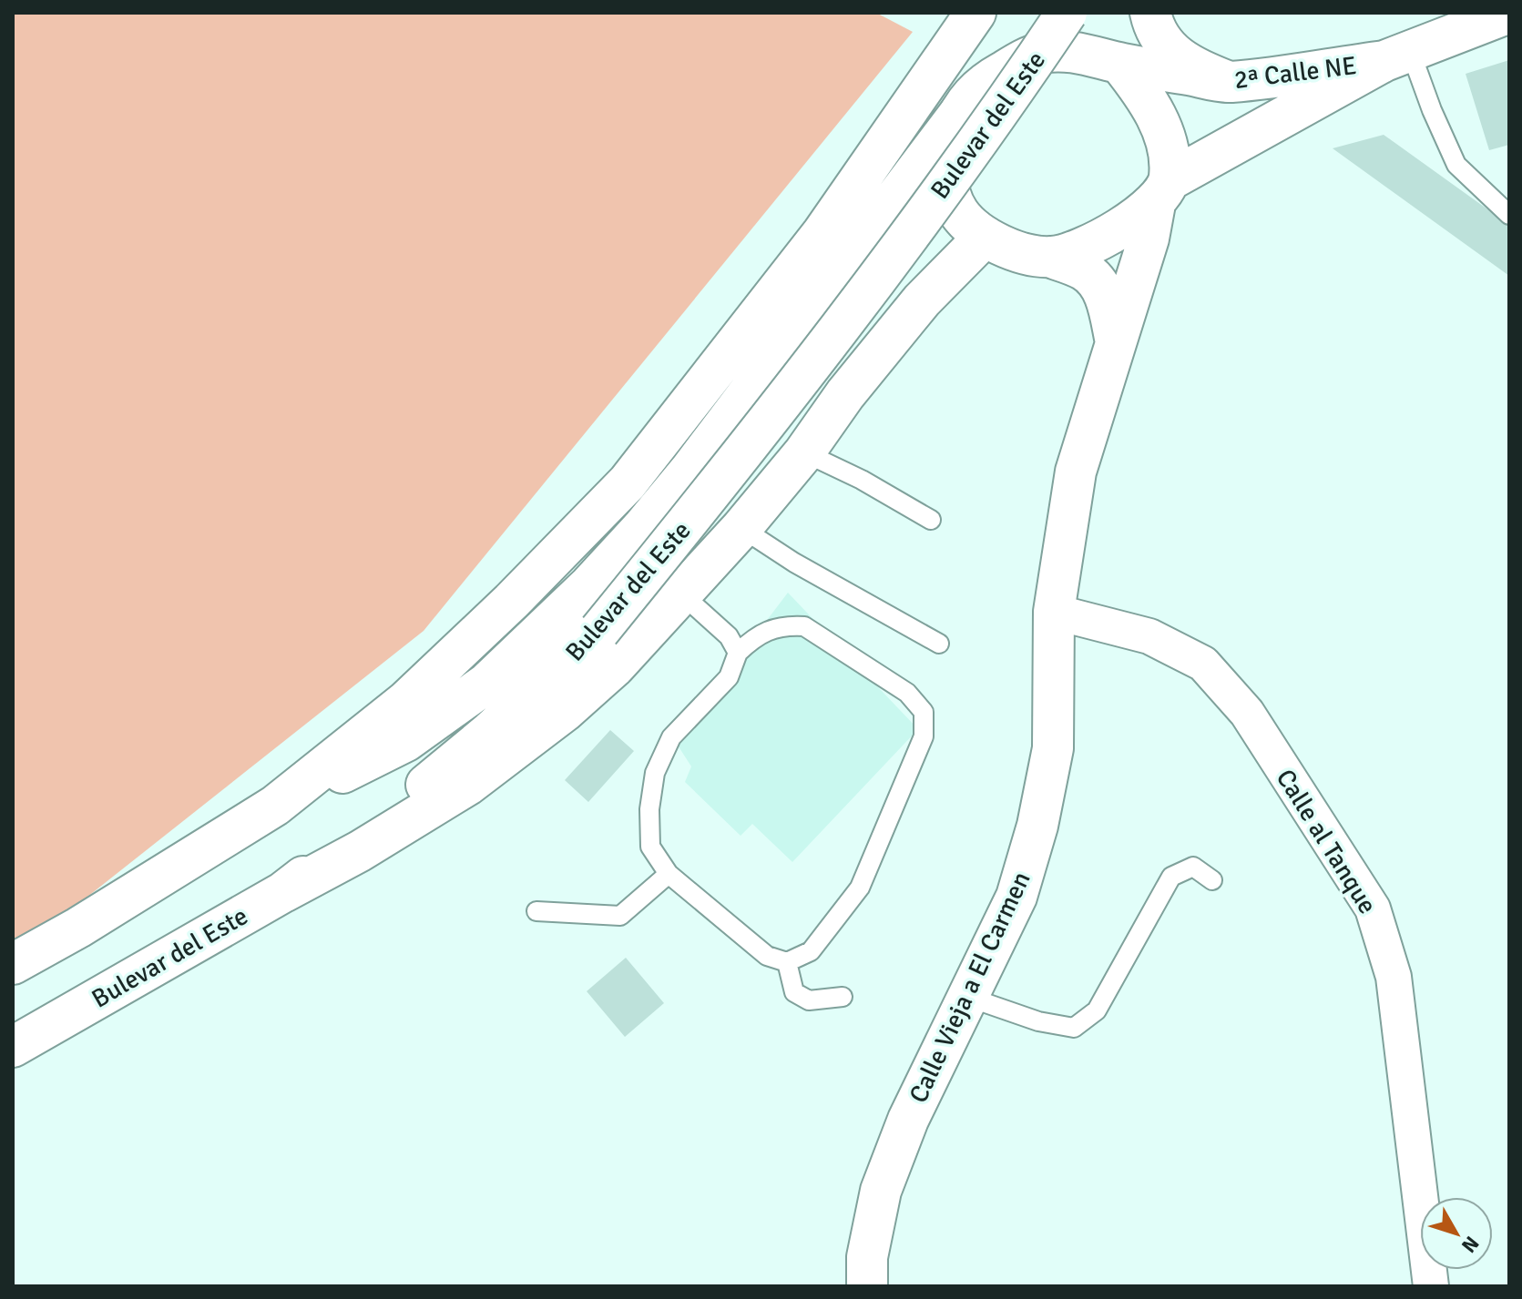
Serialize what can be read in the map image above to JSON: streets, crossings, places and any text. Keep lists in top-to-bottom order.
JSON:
{
  "streets": {
    "main road": ["2ª Calle NE", "Bulevar del Este", "Calle Vieja a El Carmen"],
    "street": ["Calle al Tanque"]
  },
  "crossings": [
    ["2ª Calle NE", "Calle Vieja a El Carmen"],
    ["Calle al Tanque", "Calle Vieja a El Carmen"]
  ],
  "north": "bottom right"
}
